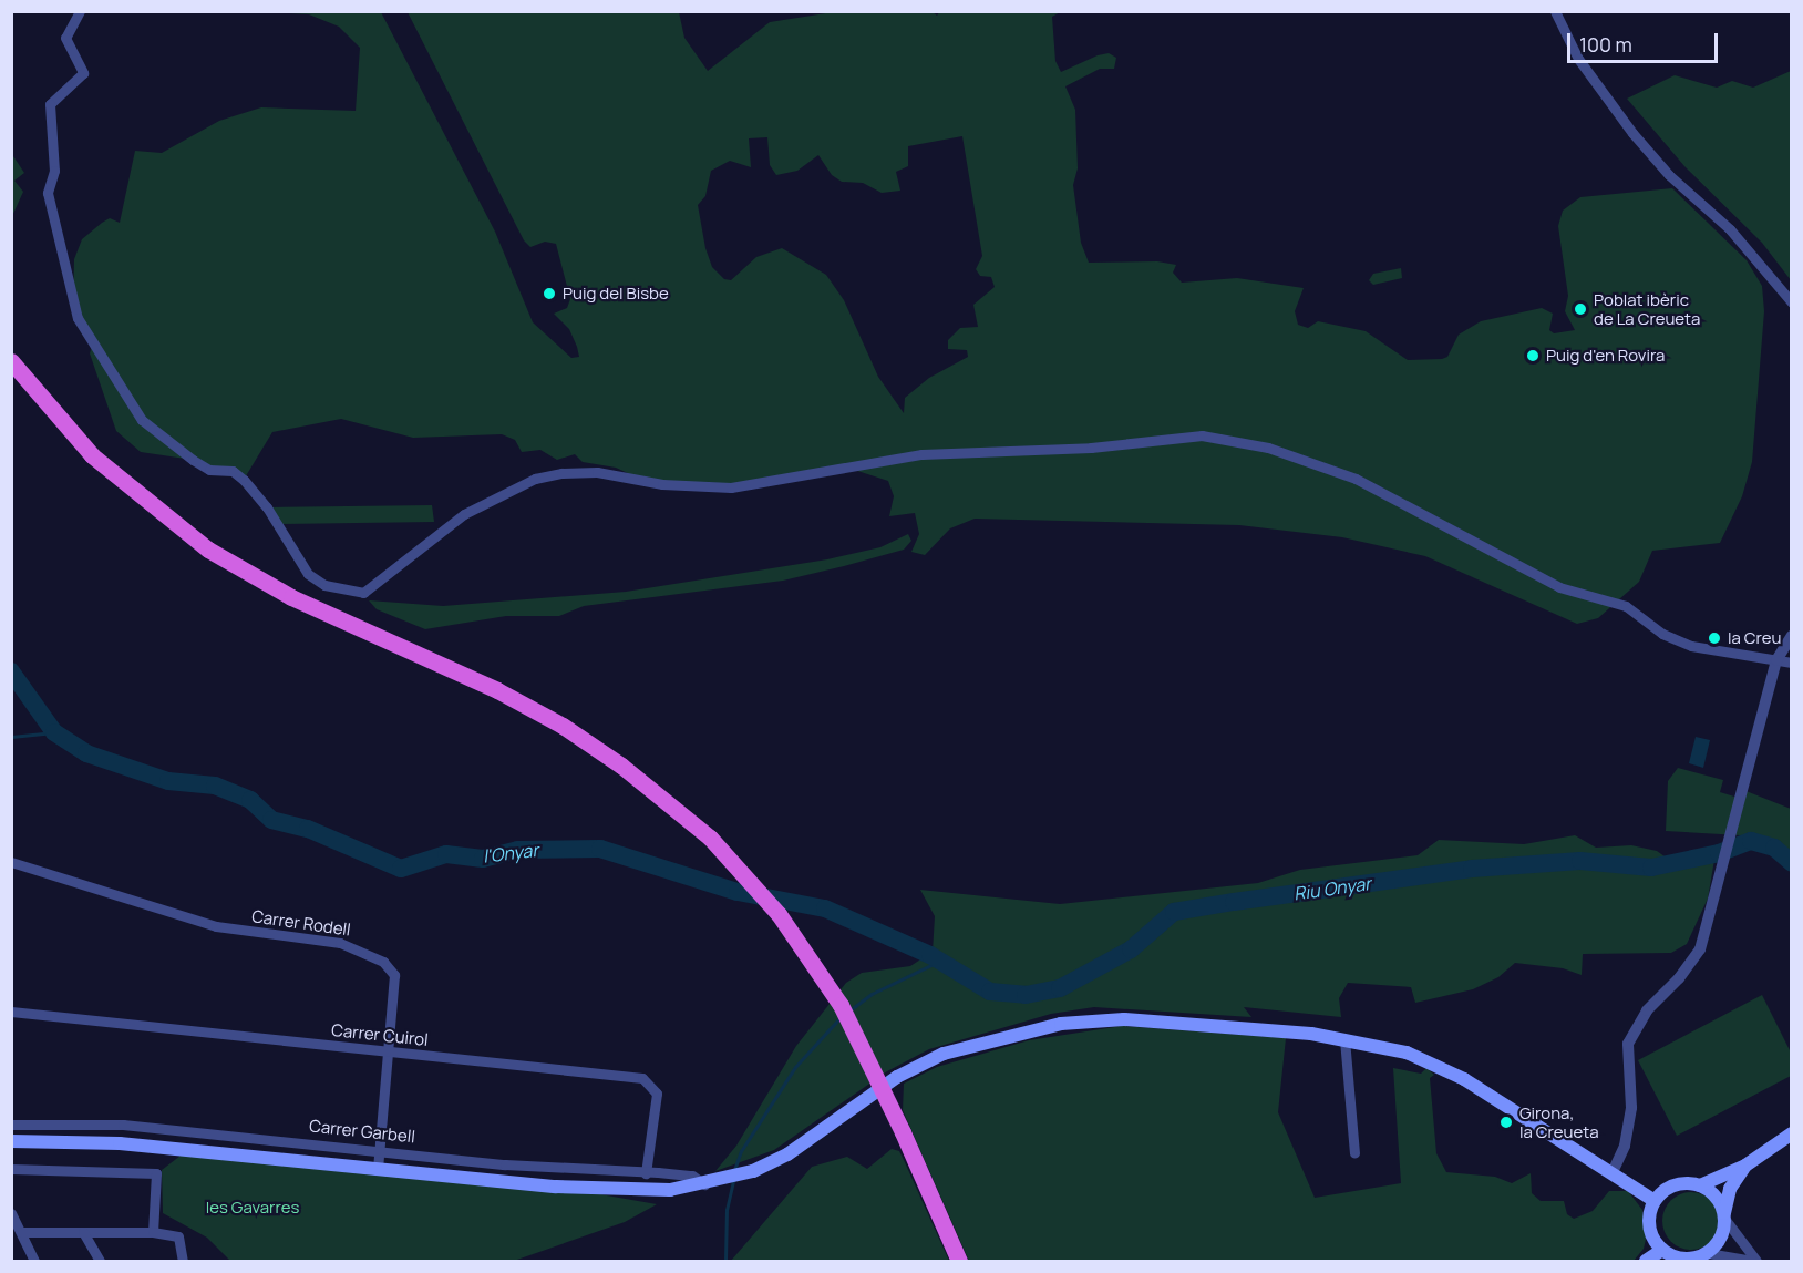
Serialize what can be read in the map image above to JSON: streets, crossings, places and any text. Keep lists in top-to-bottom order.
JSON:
{
  "streets": {
    "street": ["Carrer Rodell", "Carrer Cuirol", "Carrer Garbell"]
  },
  "crossings": [
    ["Carrer Rodell", "Carrer Cuirol"],
    ["Carrer Rodell", "Carrer Garbell"],
    ["Carrer Cuirol", "Carrer Garbell"]
  ],
  "water": ["l'Onyar", "Riu Onyar"],
  "parks": ["les Gavarres"],
  "places": [
    "Puig del Bisbe",
    "Poblat ibèric de La Creueta",
    "Puig d'en Rovira",
    "la Creu",
    "Girona, la Creueta"
  ],
  "scale_bar": "100 m"
}
